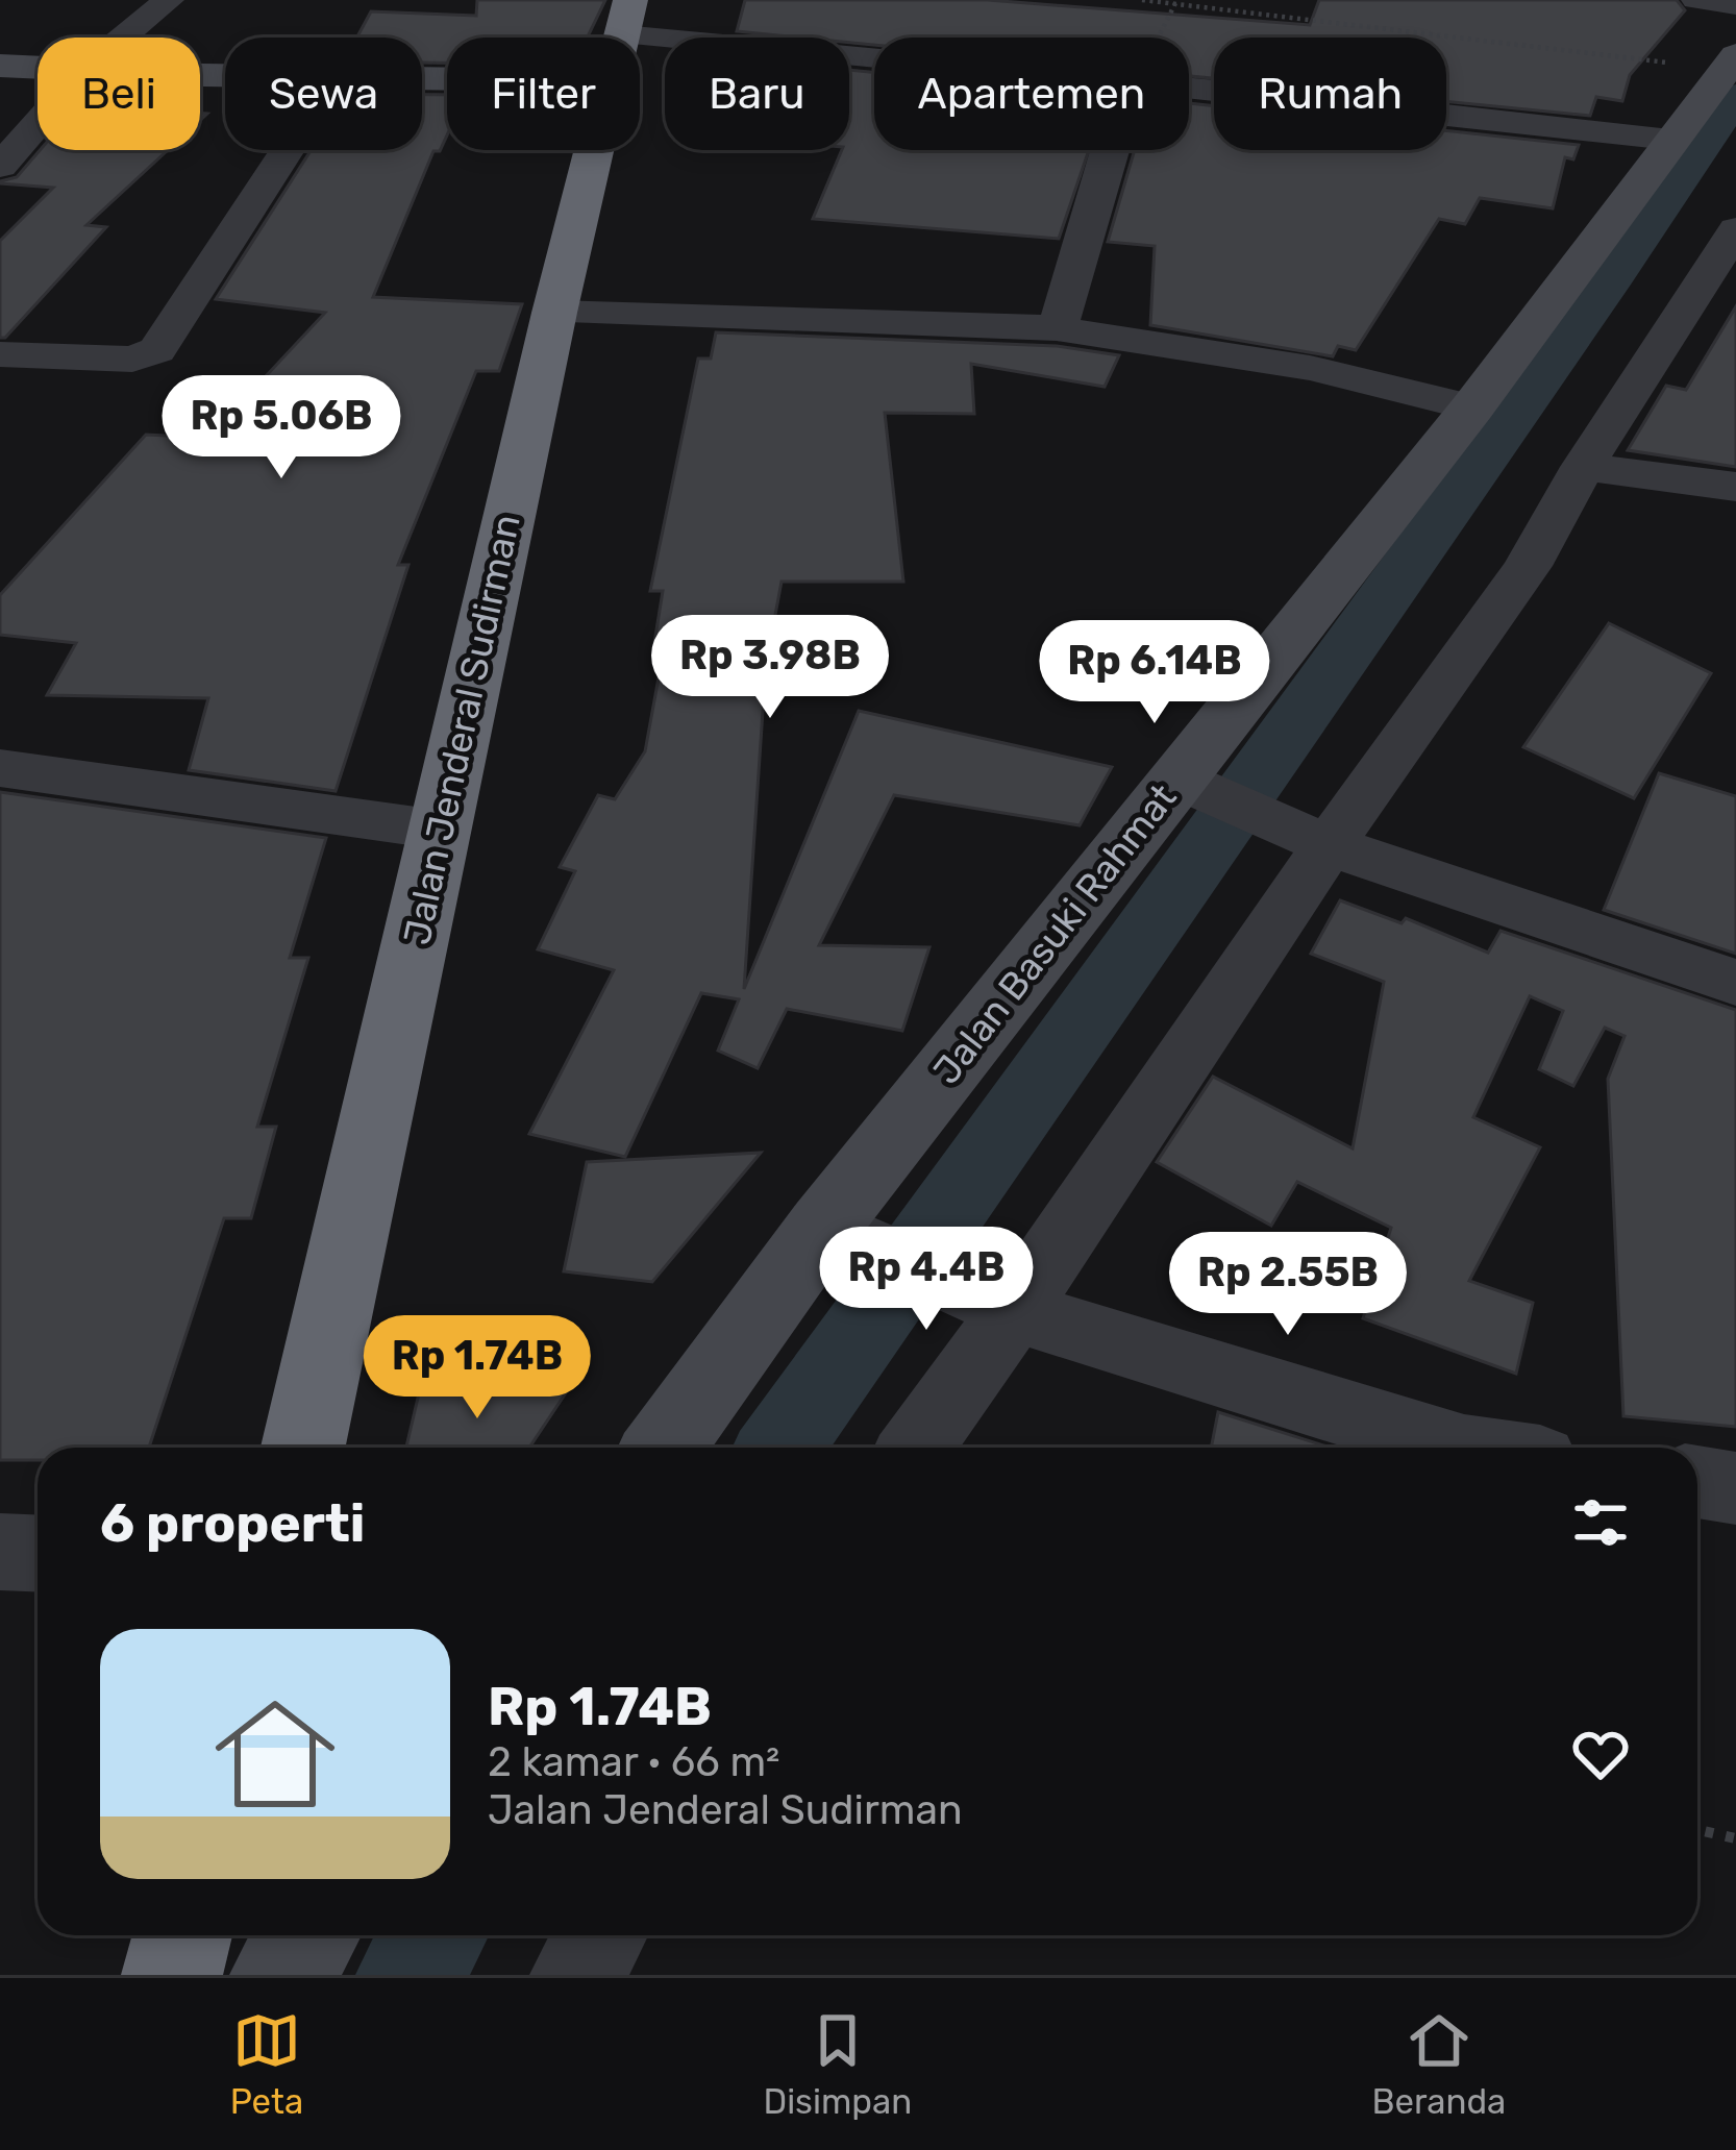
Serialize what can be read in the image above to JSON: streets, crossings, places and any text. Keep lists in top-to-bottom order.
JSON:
{
  "streets": {
    "highway": ["Jalan Jenderal Sudirman"],
    "main road": ["Jalan Basuki Rahmat"]
  },
  "page": {
    "chip": [
      "Beli",
      "Sewa",
      "Filter",
      "Baru",
      "Apartemen",
      "Rumah"
    ],
    "price": [
      "Rp 5.06B",
      "Rp 3.98B",
      "Rp 6.14B",
      "Rp 4.4B",
      "Rp 2.55B",
      "Rp 1.74B"
    ],
    "heading": "6 properti",
    "list": [
      {
        "name": "Rp 1.74B",
        "note": "2 kamar · 66 m² · Jalan Jenderal Sudirman"
      }
    ],
    "tabs": ["Peta", "Disimpan", "Beranda"]
  }
}
